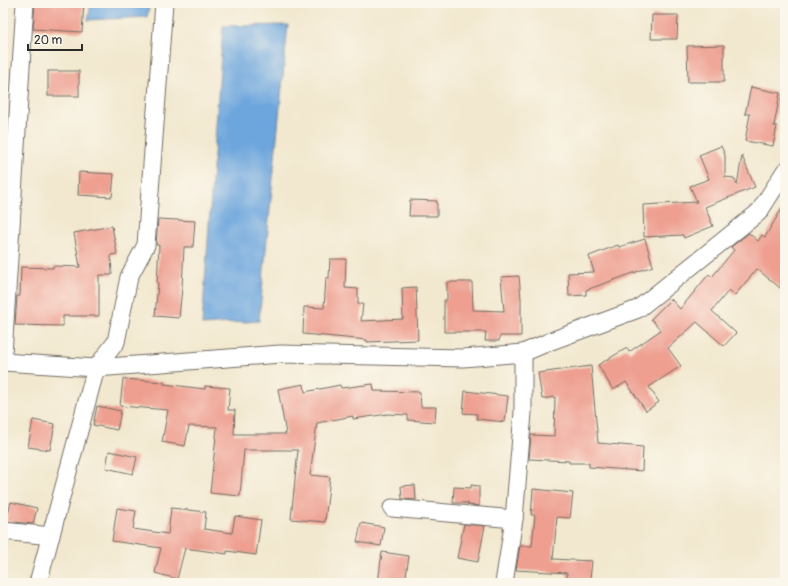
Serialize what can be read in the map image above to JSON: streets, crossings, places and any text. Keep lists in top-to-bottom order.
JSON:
{
  "scale_bar": "20 m"
}
